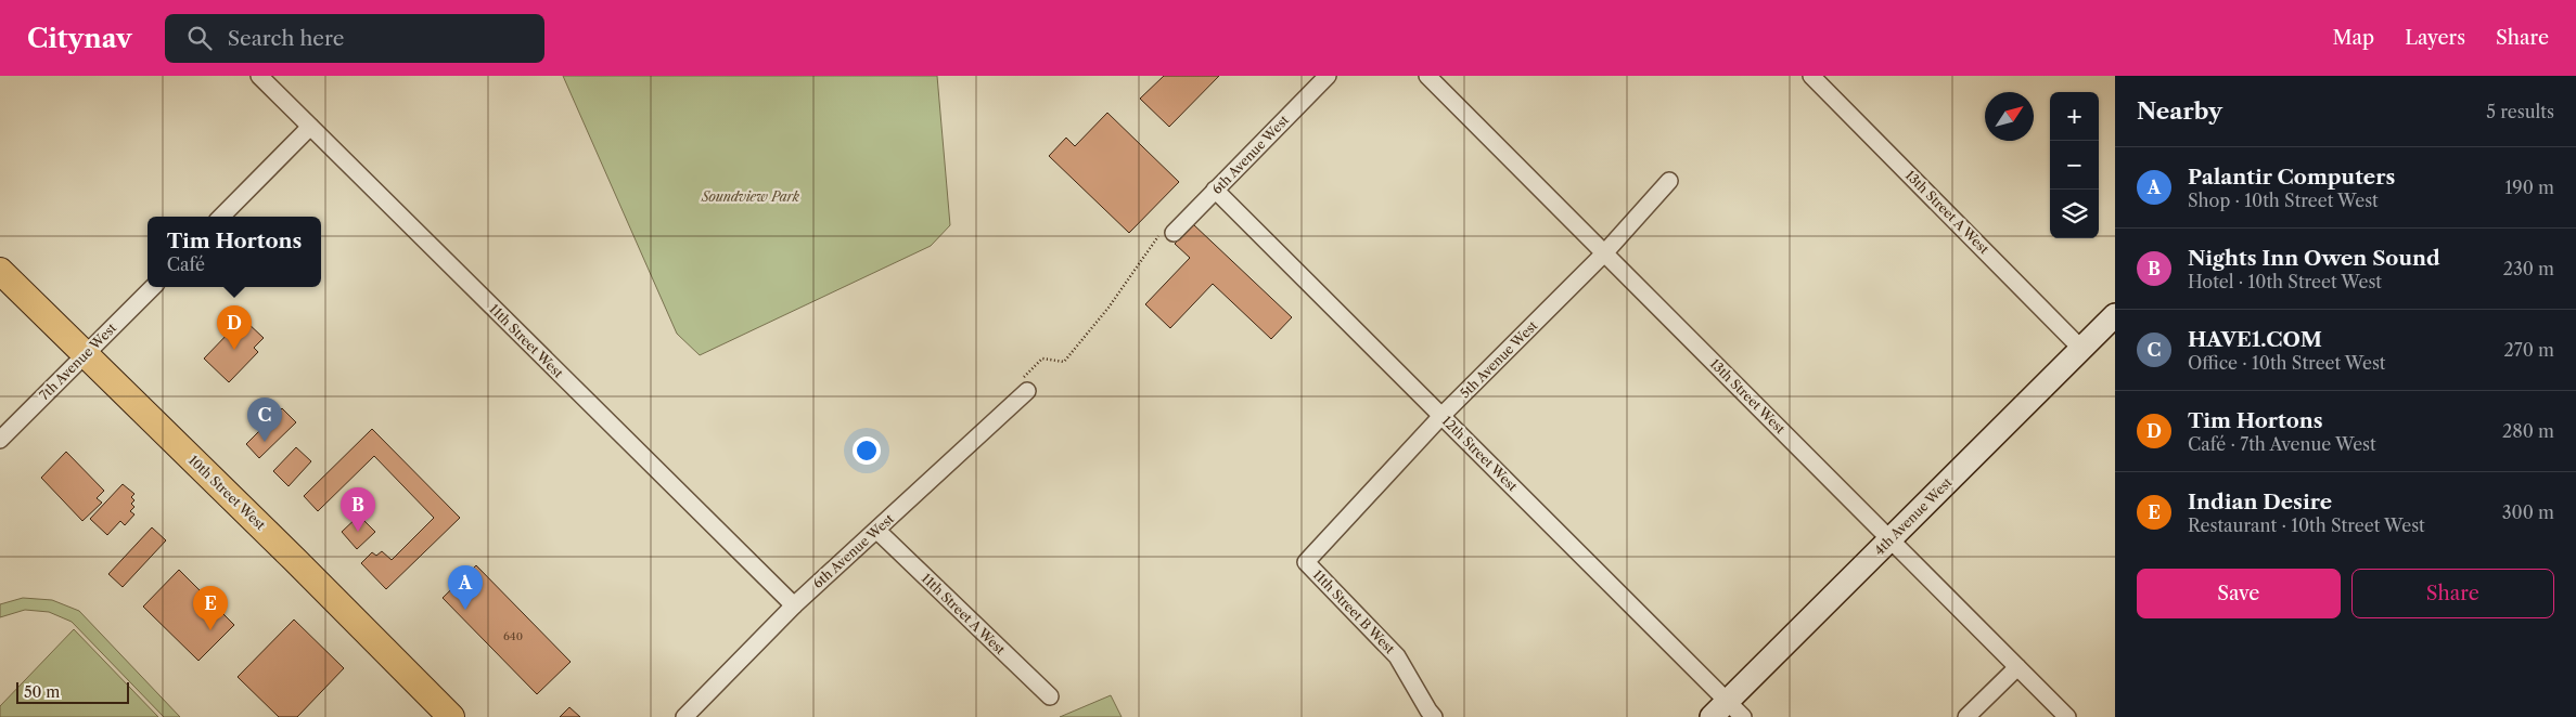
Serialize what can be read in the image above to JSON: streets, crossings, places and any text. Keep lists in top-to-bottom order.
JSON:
{
  "streets": {
    "main road": ["10th Street West"],
    "street": [
      "6th Avenue West",
      "13th Street A West",
      "11th Street West",
      "5th Avenue West",
      "7th Avenue West",
      "13th Street West",
      "12th Street West",
      "4th Avenue West",
      "11th Street B West",
      "11th Street A West"
    ]
  },
  "crossings": [
    ["6th Avenue West", "11th Street West"],
    ["6th Avenue West", "12th Street West"],
    ["6th Avenue West", "11th Street A West"],
    ["13th Street A West", "4th Avenue West"],
    ["5th Avenue West", "13th Street West"],
    ["5th Avenue West", "12th Street West"],
    ["5th Avenue West", "11th Street B West"],
    ["7th Avenue West", "10th Street West"],
    ["13th Street West", "4th Avenue West"],
    ["12th Street West", "4th Avenue West"]
  ],
  "parks": ["Soundview Park"],
  "house_numbers": ["640"],
  "scale_bar": "50 m",
  "north": "top right",
  "page": {
    "header": "Citynav",
    "search": "Search here",
    "nav": ["Map", "Layers", "Share"],
    "heading": ["Nearby", "5 results"],
    "map_buttons": ["+", "−"],
    "list": [
      {
        "mark": "A",
        "name": "Palantir Computers",
        "note": "Shop · 10th Street West",
        "value": "190 m"
      },
      {
        "mark": "B",
        "name": "Nights Inn Owen Sound",
        "note": "Hotel · 10th Street West",
        "value": "230 m"
      },
      {
        "mark": "C",
        "name": "HAVE1.COM",
        "note": "Office · 10th Street West",
        "value": "270 m"
      },
      {
        "mark": "D",
        "name": "Tim Hortons",
        "note": "Café · 7th Avenue West",
        "value": "280 m"
      },
      {
        "mark": "E",
        "name": "Indian Desire",
        "note": "Restaurant · 10th Street West",
        "value": "300 m"
      }
    ],
    "popup": ["Tim Hortons", "Café"],
    "pins": [
      "D",
      "C",
      "B",
      "A",
      "E"
    ],
    "buttons": ["Save", "Share"],
    "scale": "50 m"
  }
}
